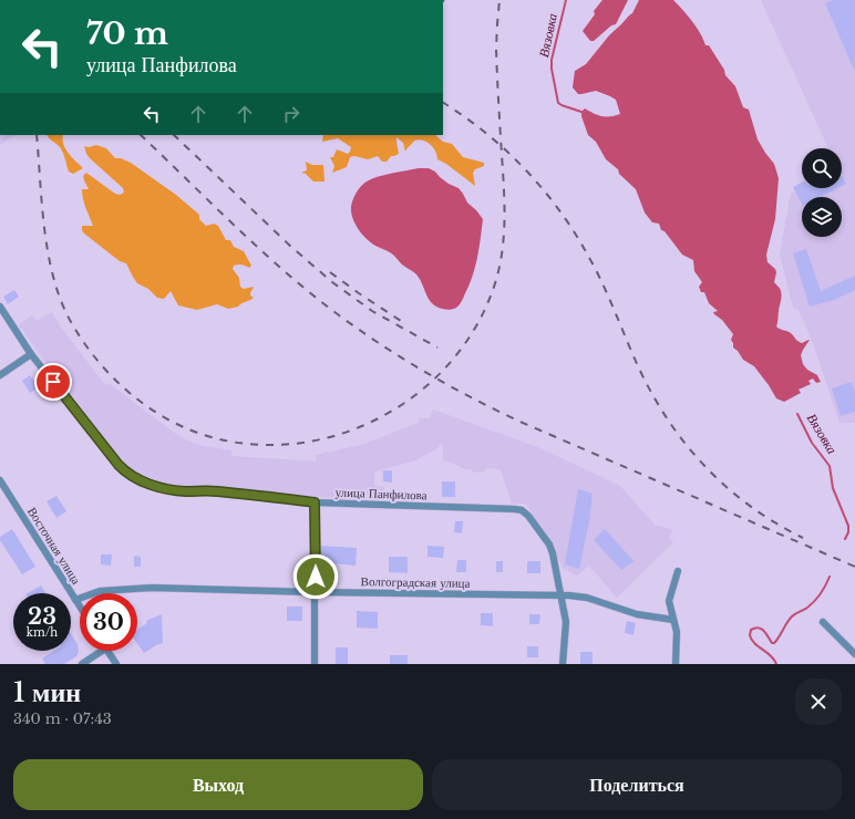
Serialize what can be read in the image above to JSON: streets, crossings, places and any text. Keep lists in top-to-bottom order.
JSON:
{
  "streets": {
    "street": ["улица Панфилова", "Восточная улица", "Волгоградская улица"]
  },
  "crossings": [
    ["улица Панфилова", "Волгоградская улица"],
    ["Восточная улица", "Волгоградская улица"]
  ],
  "water": ["Вязовка"],
  "page": {
    "turn": ["70 m", "улица Панфилова"],
    "speed": "23 km/h",
    "limit": "30",
    "heading": ["1 мин", "340 m · 07:43"],
    "buttons": ["Выход", "Поделиться"]
  }
}
